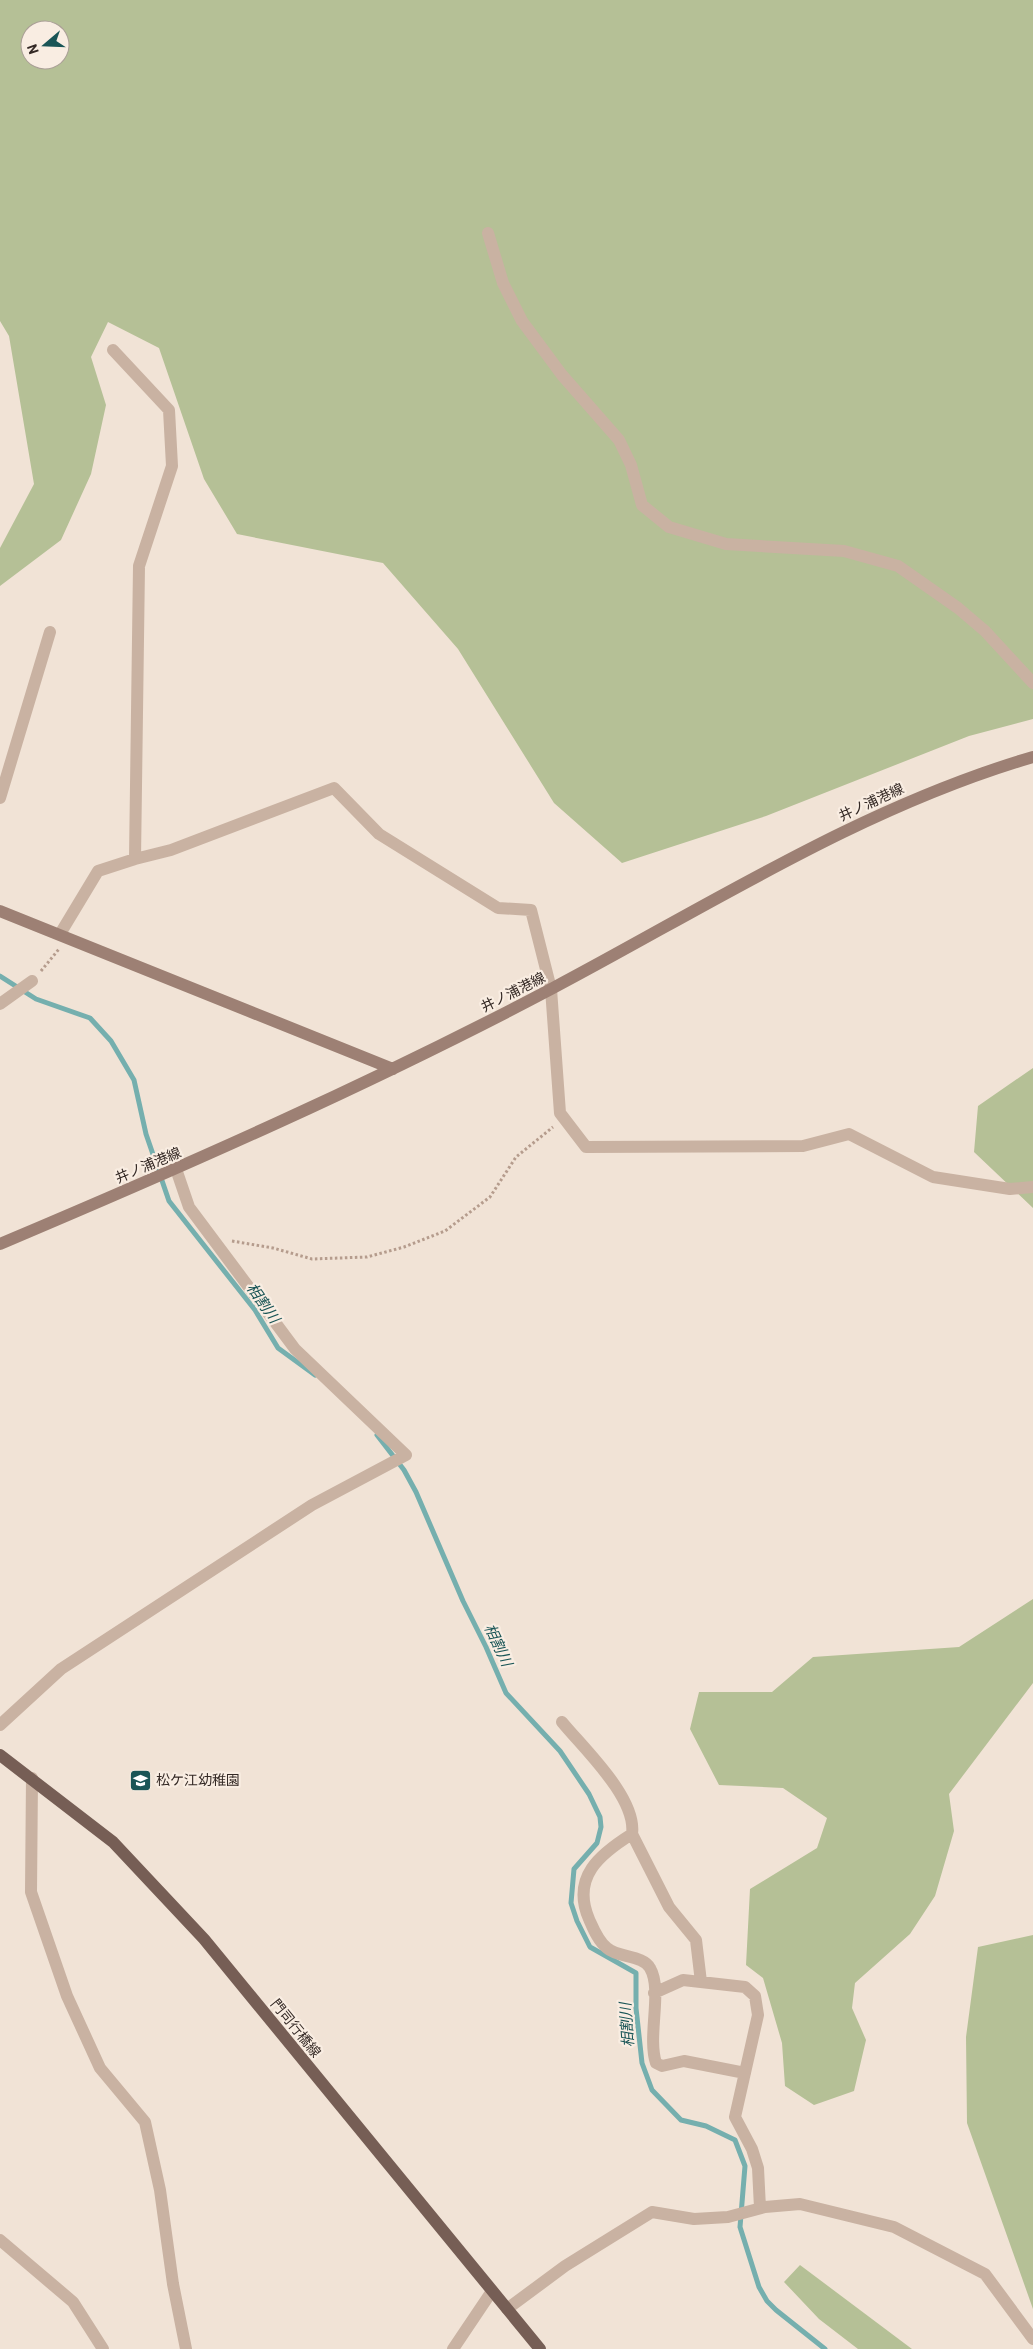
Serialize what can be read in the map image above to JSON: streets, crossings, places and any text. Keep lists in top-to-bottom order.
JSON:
{
  "streets": {
    "main road": ["井ノ浦港線", "門司行橋線"]
  },
  "water": ["相割川"],
  "places": {
    "school or university": ["松ケ江幼稚園"]
  },
  "north": "left"
}
